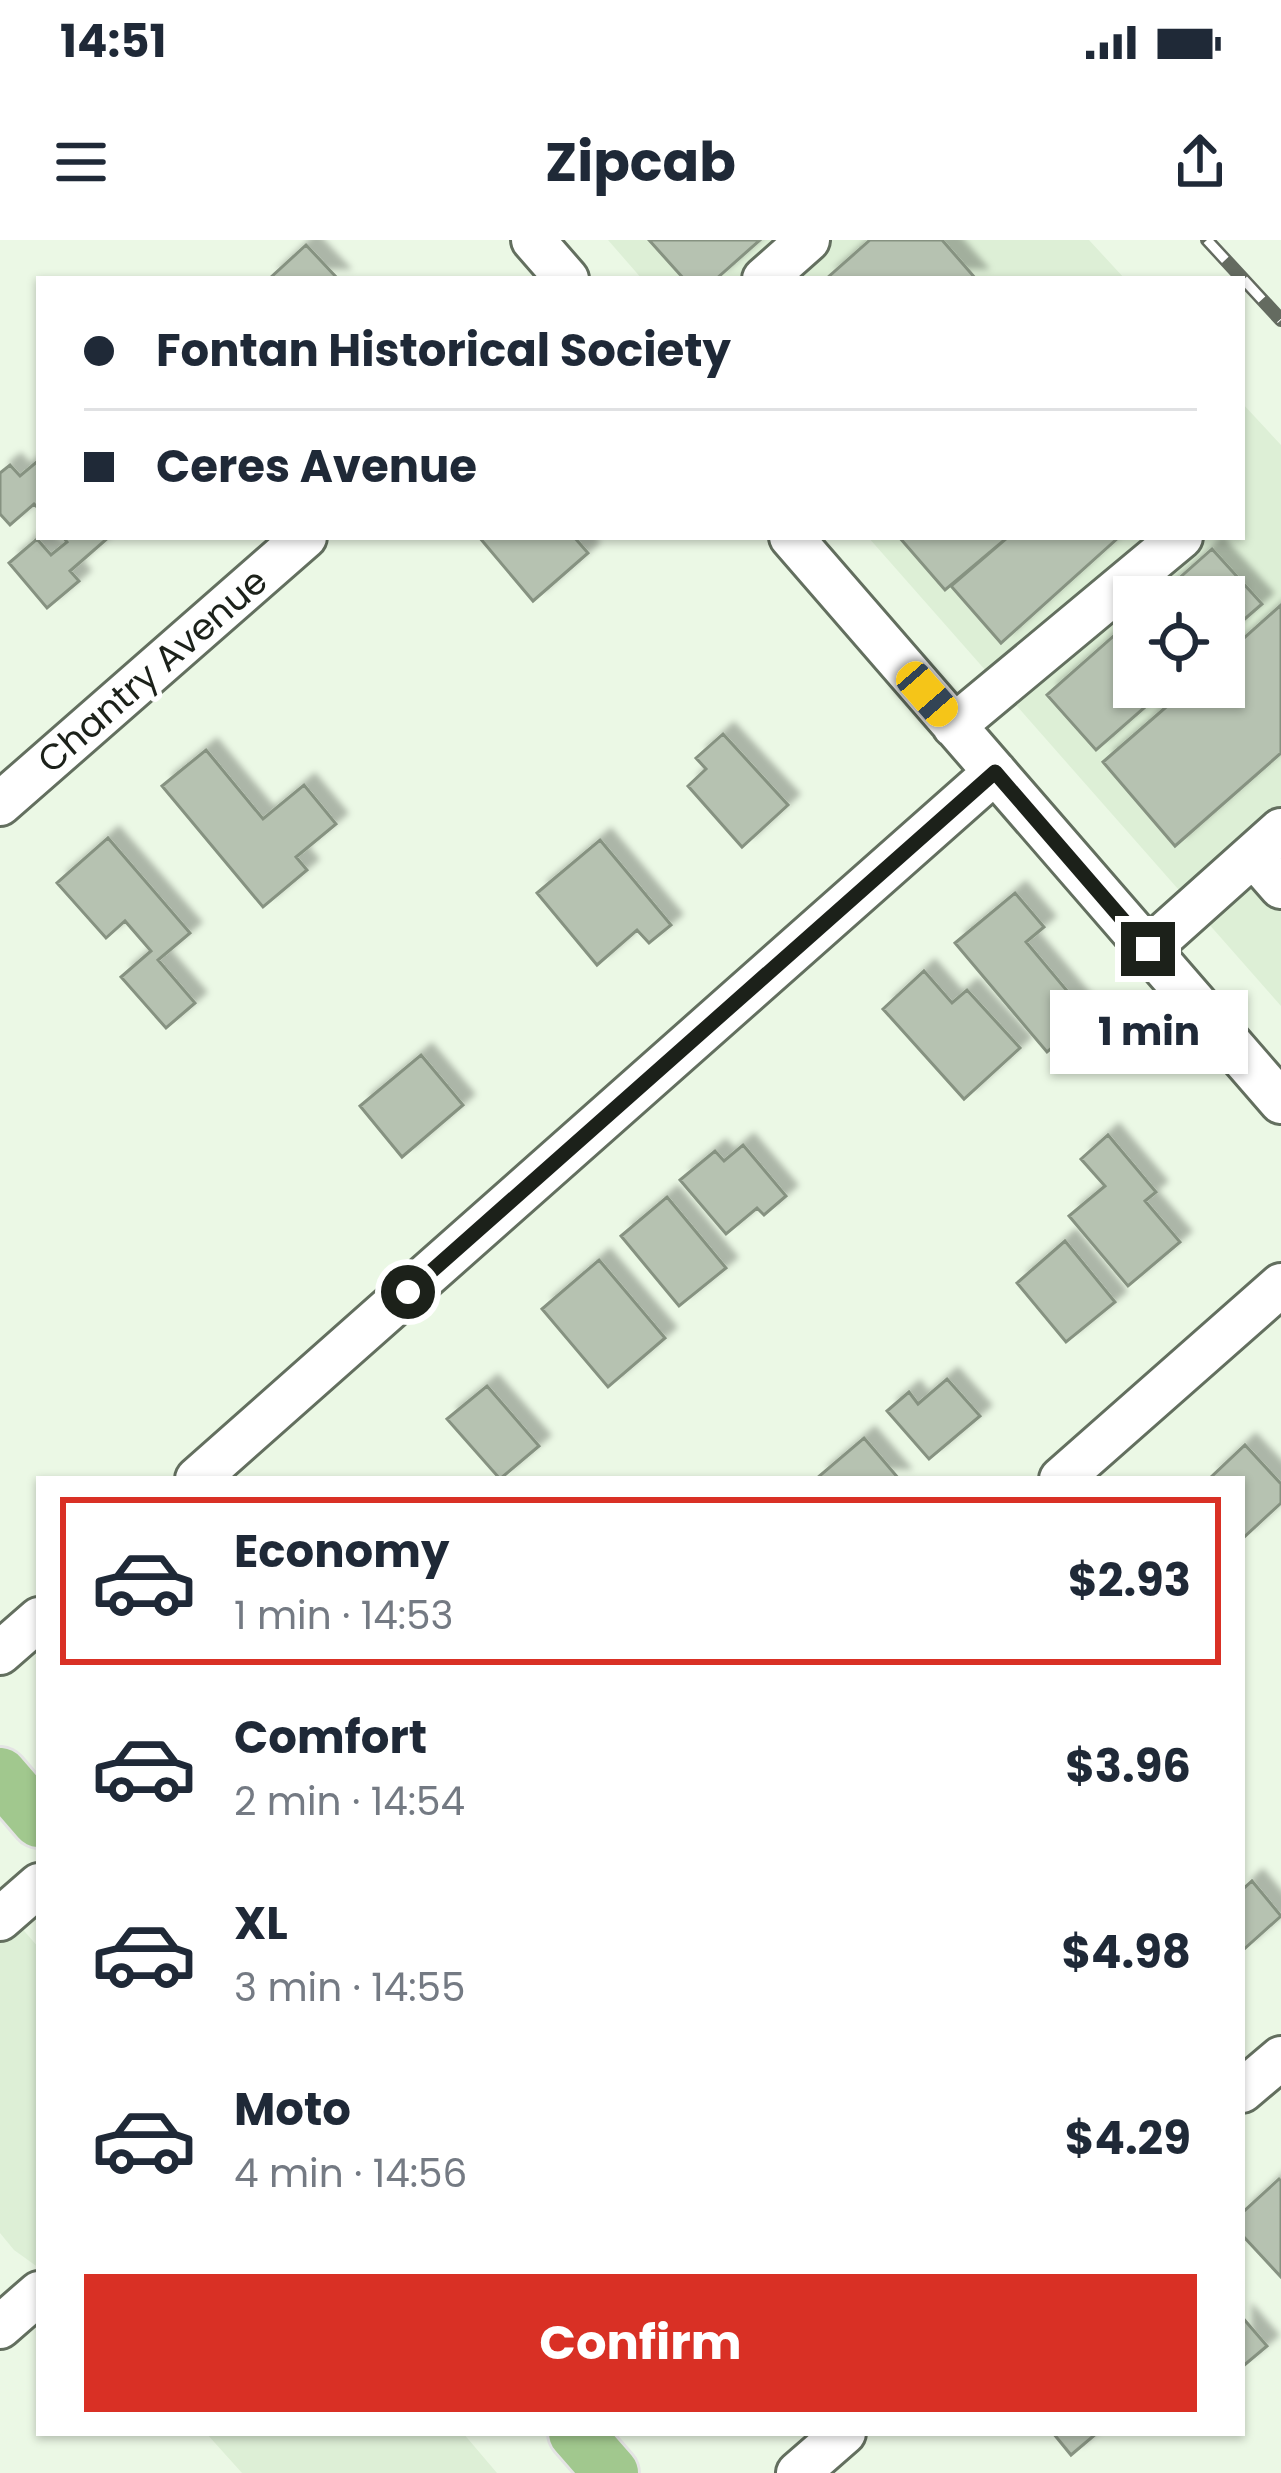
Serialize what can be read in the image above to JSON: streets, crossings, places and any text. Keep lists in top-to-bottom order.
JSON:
{
  "streets": {
    "street": ["Chantry Avenue"]
  },
  "page": {
    "status": "14:51",
    "header": "Zipcab",
    "banner": ["Fontan Historical Society", "Ceres Avenue"],
    "bubble": "1 min",
    "list": [
      {
        "name": "Economy",
        "note": "1 min · 14:53",
        "value": "$2.93"
      },
      {
        "name": "Comfort",
        "note": "2 min · 14:54",
        "value": "$3.96"
      },
      {
        "name": "XL",
        "note": "3 min · 14:55",
        "value": "$4.98"
      },
      {
        "name": "Moto",
        "note": "4 min · 14:56",
        "value": "$4.29"
      }
    ],
    "buttons": "Confirm"
  }
}
